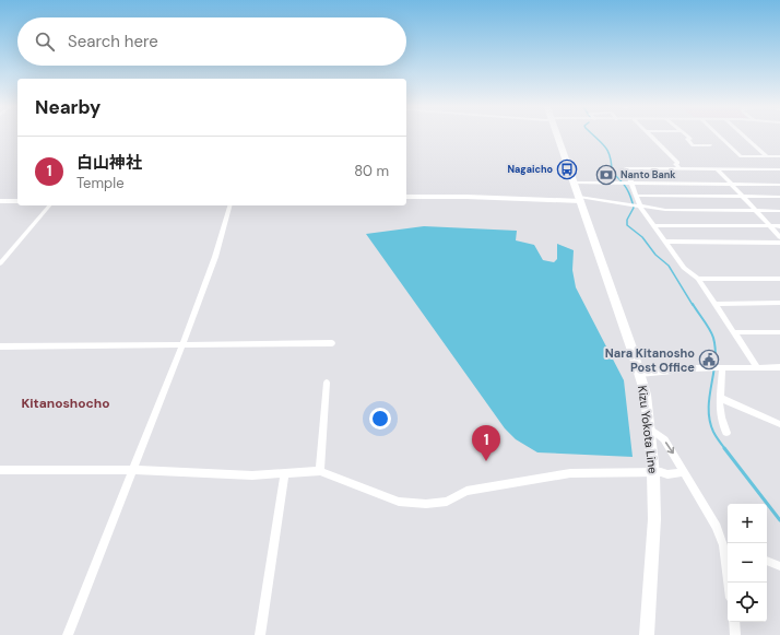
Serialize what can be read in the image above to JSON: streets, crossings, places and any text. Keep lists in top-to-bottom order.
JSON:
{
  "streets": {
    "main road": ["Kizu Yokota Line"]
  },
  "districts": ["Kitanoshocho"],
  "places": {
    "bus stop": ["Nagaicho"],
    "bank": ["Nanto Bank"],
    "public building": ["Nara Kitanosho Post Office"]
  },
  "page": {
    "search": "Search here",
    "heading": "Nearby",
    "list": [
      {
        "mark": "1",
        "name": "白山神社",
        "note": "Temple",
        "value": "80 m"
      }
    ],
    "pins": "1",
    "map_buttons": ["+", "−"]
  }
}
